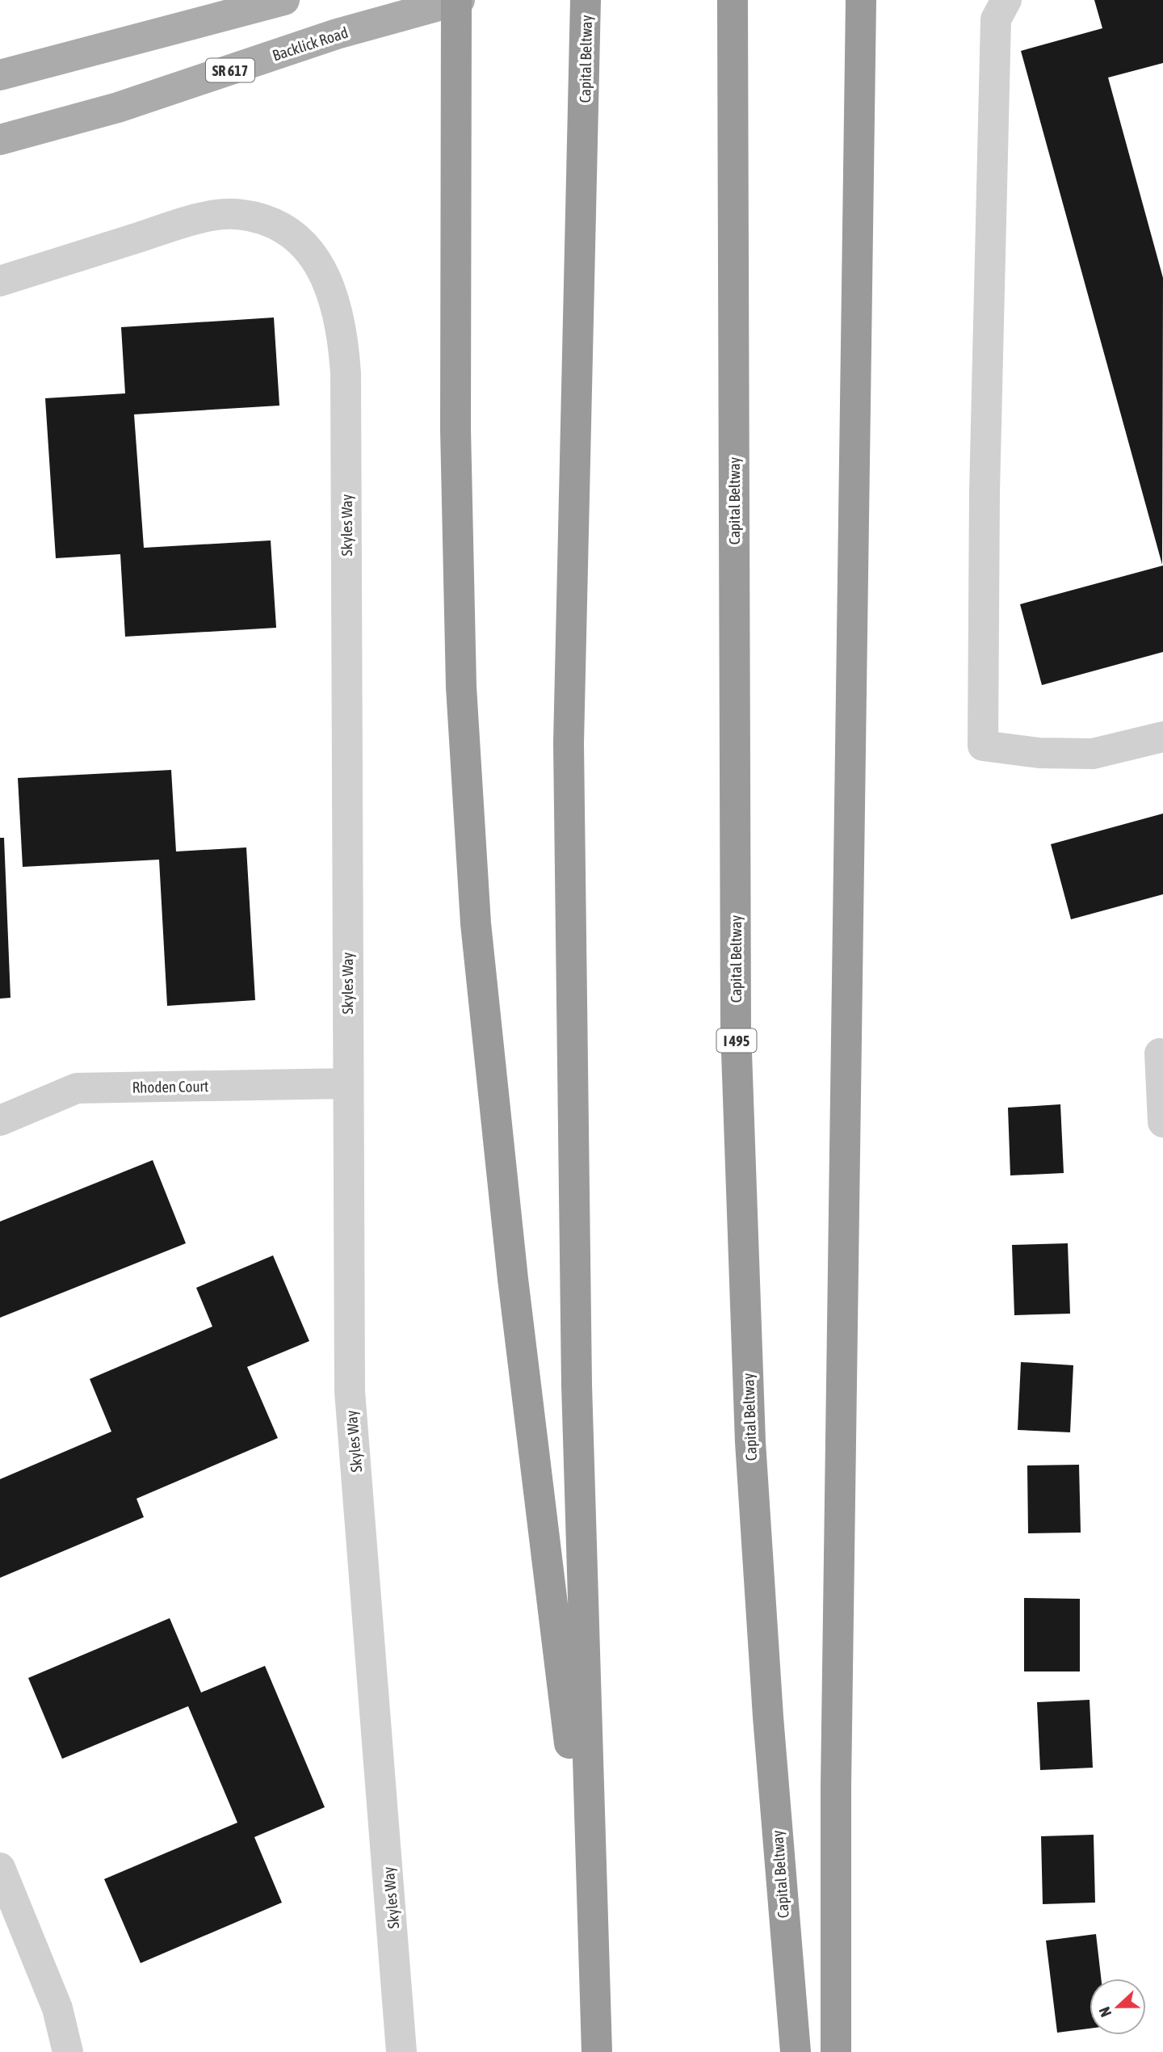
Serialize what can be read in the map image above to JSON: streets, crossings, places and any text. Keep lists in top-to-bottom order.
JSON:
{
  "streets": {
    "highway": ["Capital Beltway", "I 495"],
    "main road": ["Backlick Road", "SR 617"],
    "street": ["Skyles Way", "Rhoden Court"]
  },
  "crossings": [
    ["Skyles Way", "Rhoden Court"]
  ],
  "north": "left"
}
